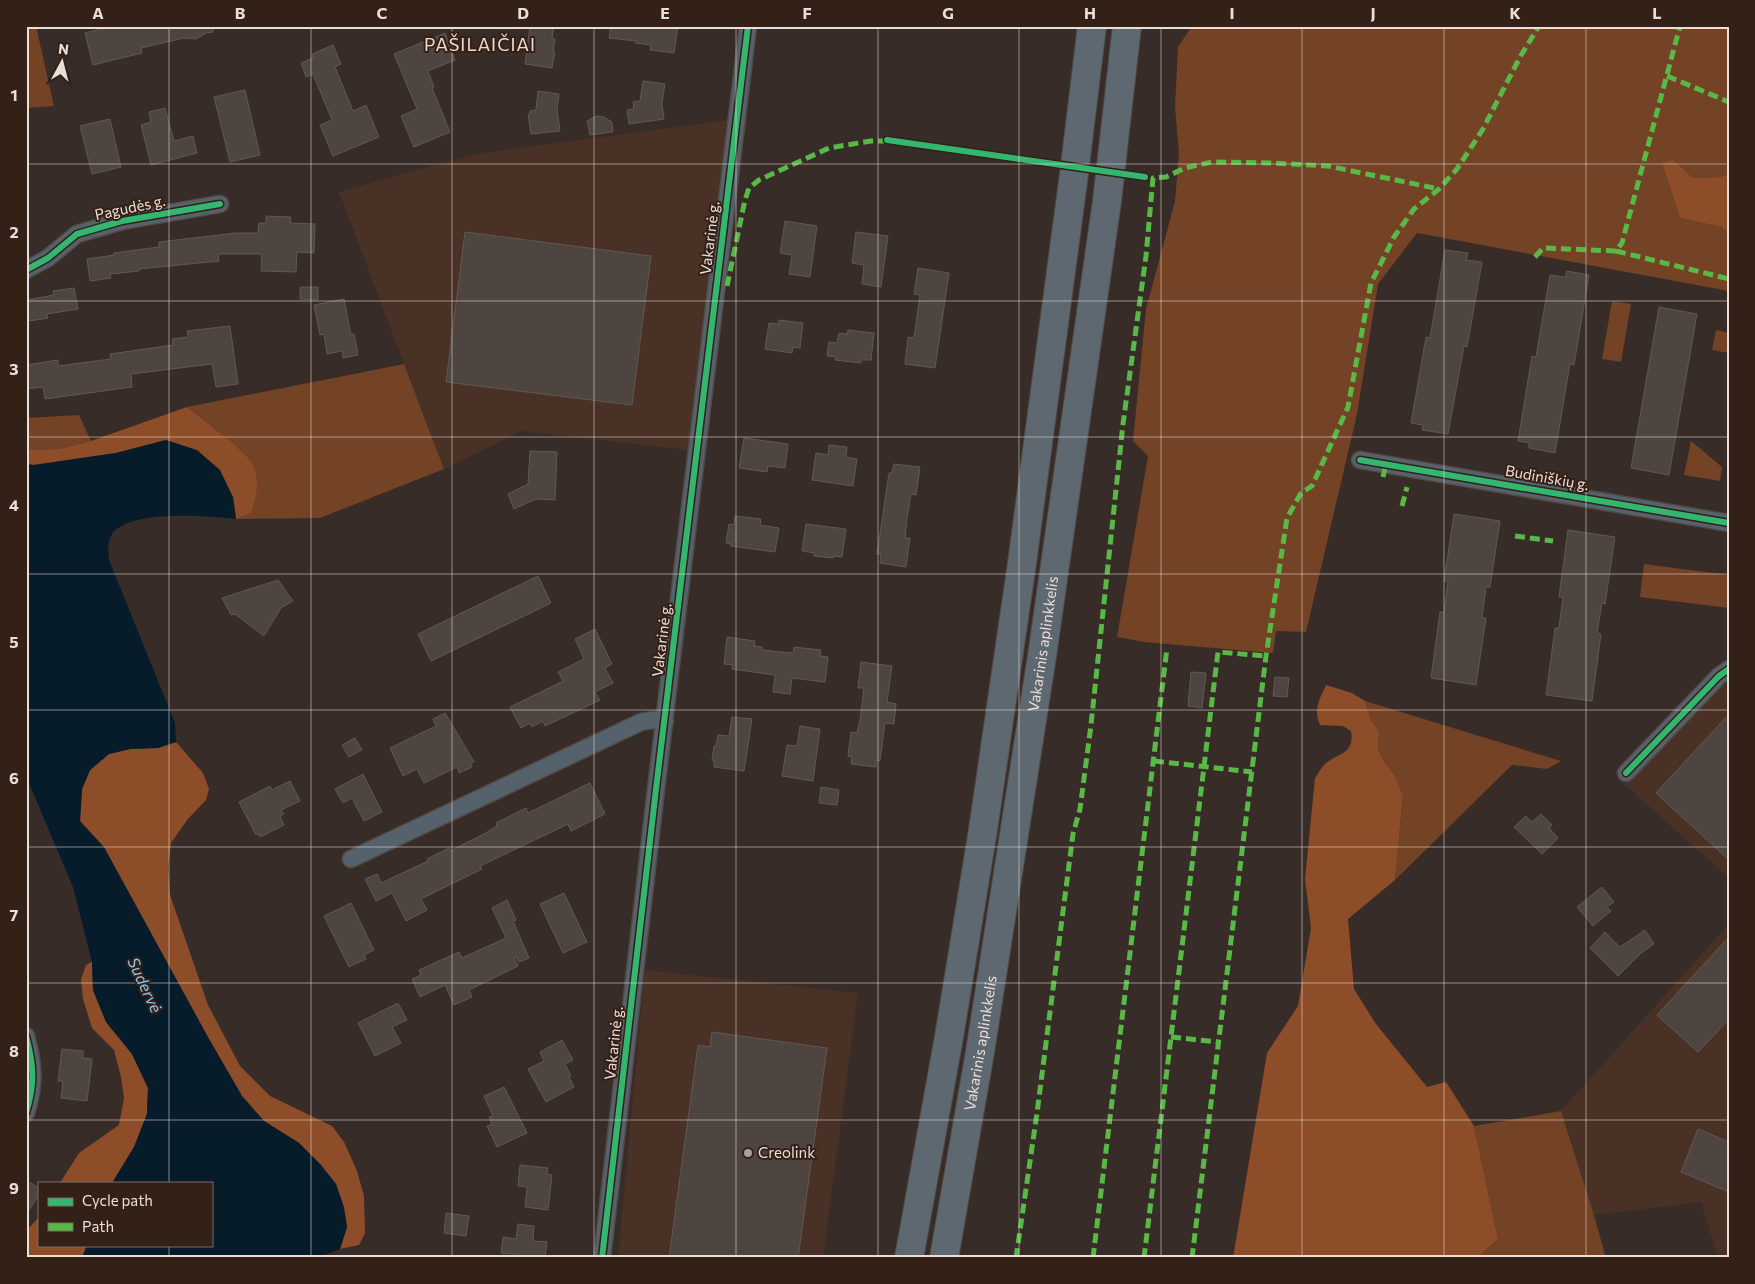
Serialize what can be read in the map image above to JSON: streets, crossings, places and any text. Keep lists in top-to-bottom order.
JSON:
{
  "streets": {
    "highway": ["Vakarinis aplinkkelis"],
    "street": ["Pagudės g.", "Vakarinė g.", "Budiniškių g."]
  },
  "districts": ["PAŠILAIČIAI"],
  "water": ["Sudervė"],
  "places": ["Creolink"],
  "legend": ["Cycle path", "Path"],
  "north": "top",
  "grid": {
    "columns": [
      "A",
      "B",
      "C",
      "D",
      "E",
      "F",
      "G",
      "H",
      "I",
      "J",
      "K",
      "L"
    ],
    "rows": [
      "1",
      "2",
      "3",
      "4",
      "5",
      "6",
      "7",
      "8",
      "9"
    ]
  }
}
